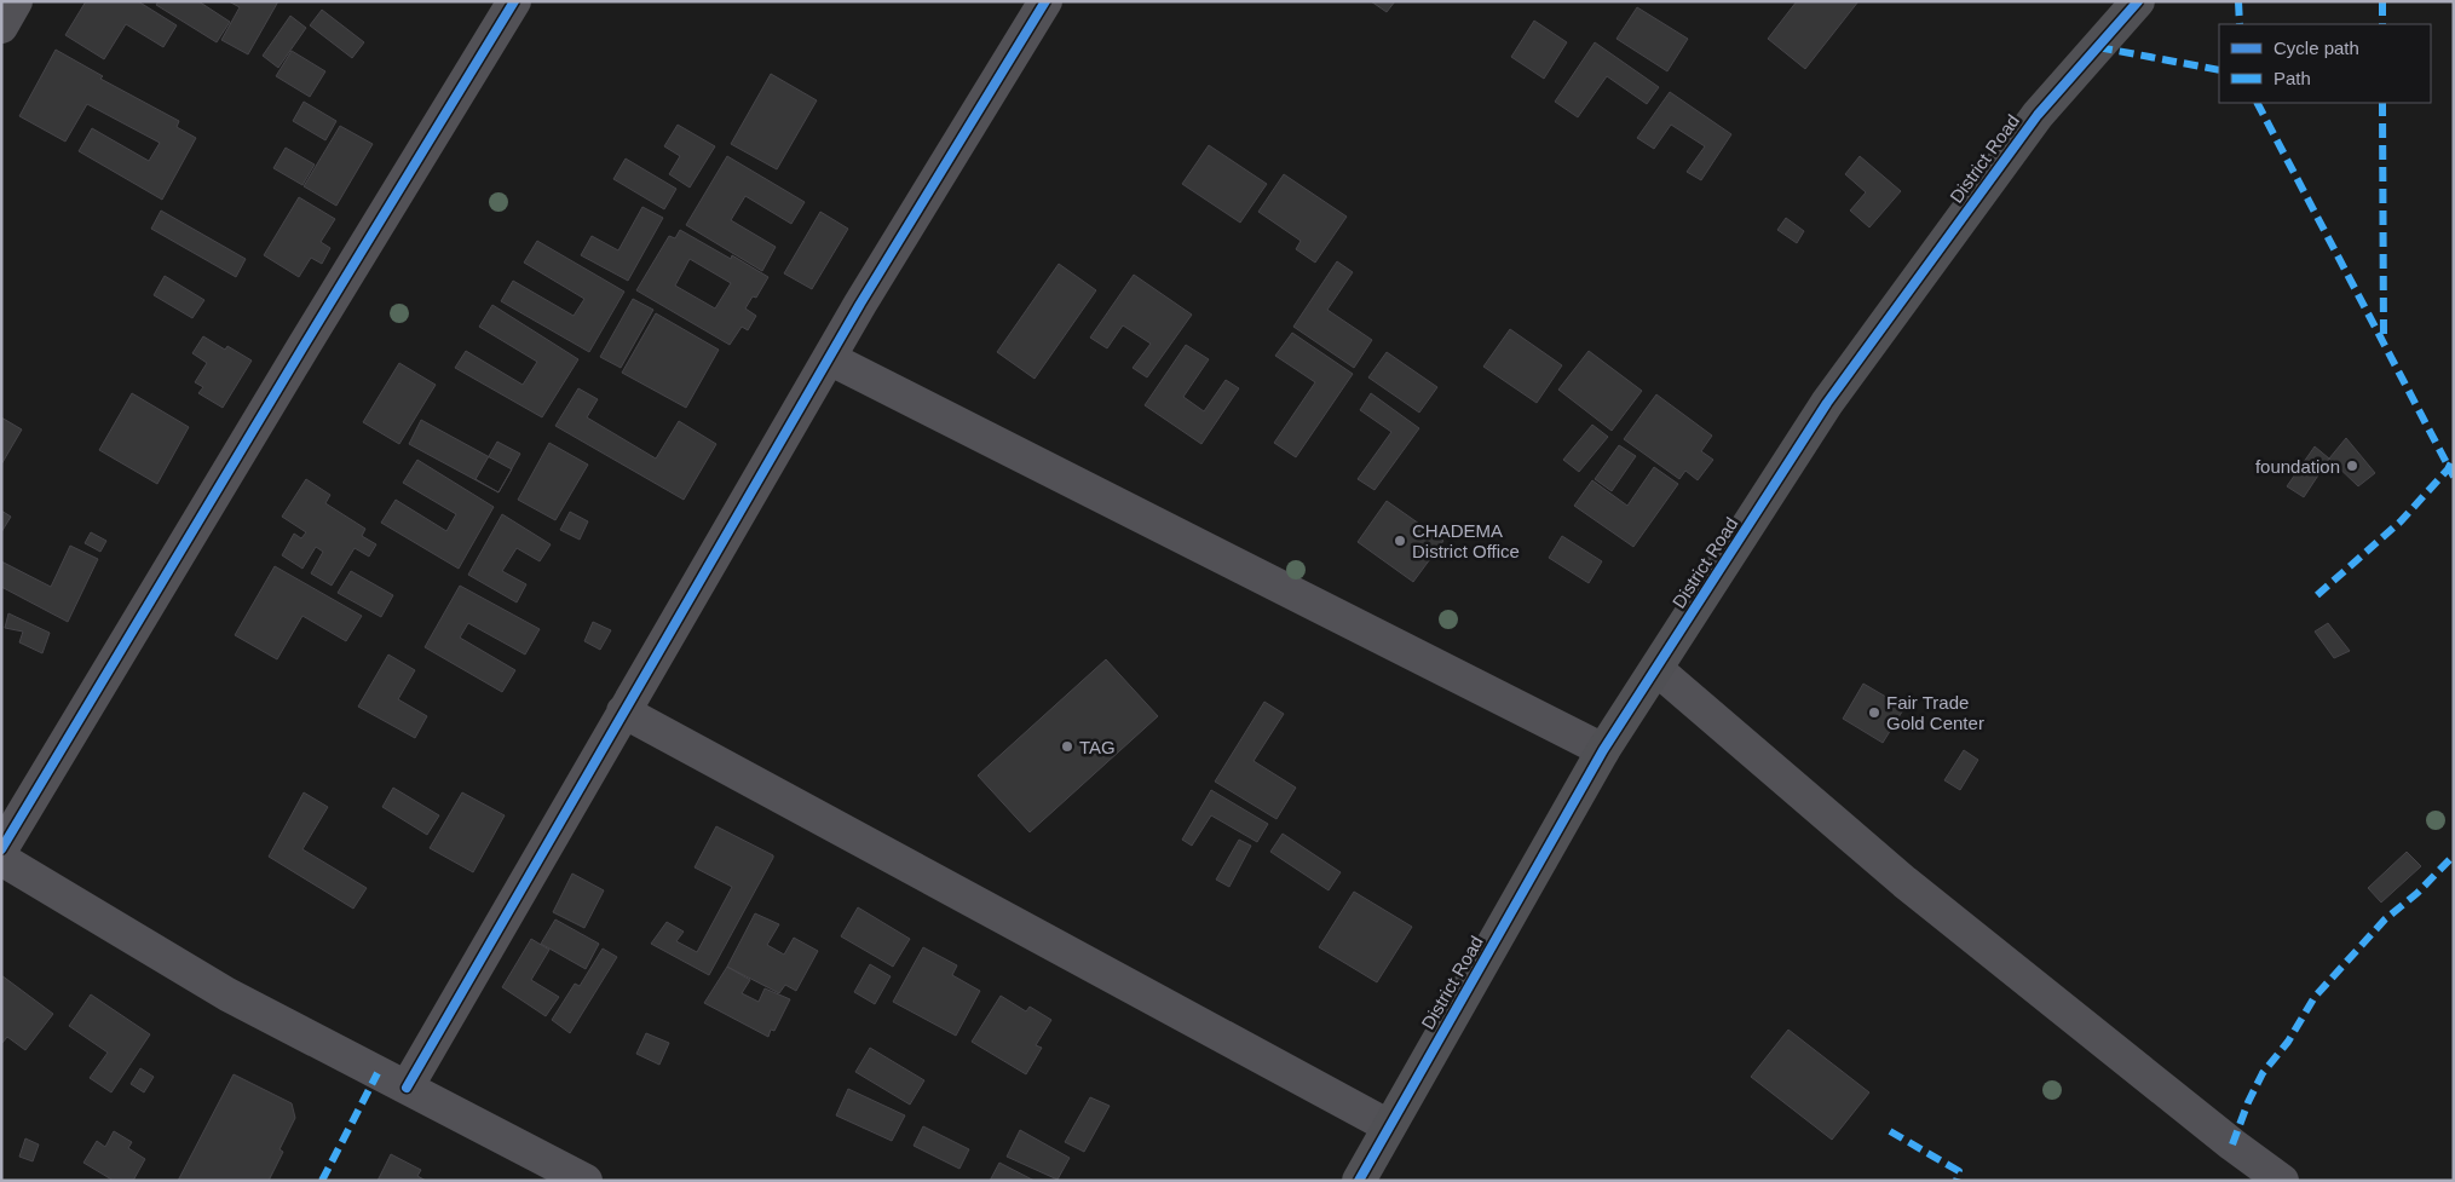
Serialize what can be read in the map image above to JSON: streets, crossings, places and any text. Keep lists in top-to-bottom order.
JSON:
{
  "streets": {
    "street": ["District Road"]
  },
  "places": [
    "foundation",
    "CHADEMA District Office",
    "Fair Trade Gold Center",
    "TAG"
  ],
  "legend": ["Cycle path", "Path"]
}
